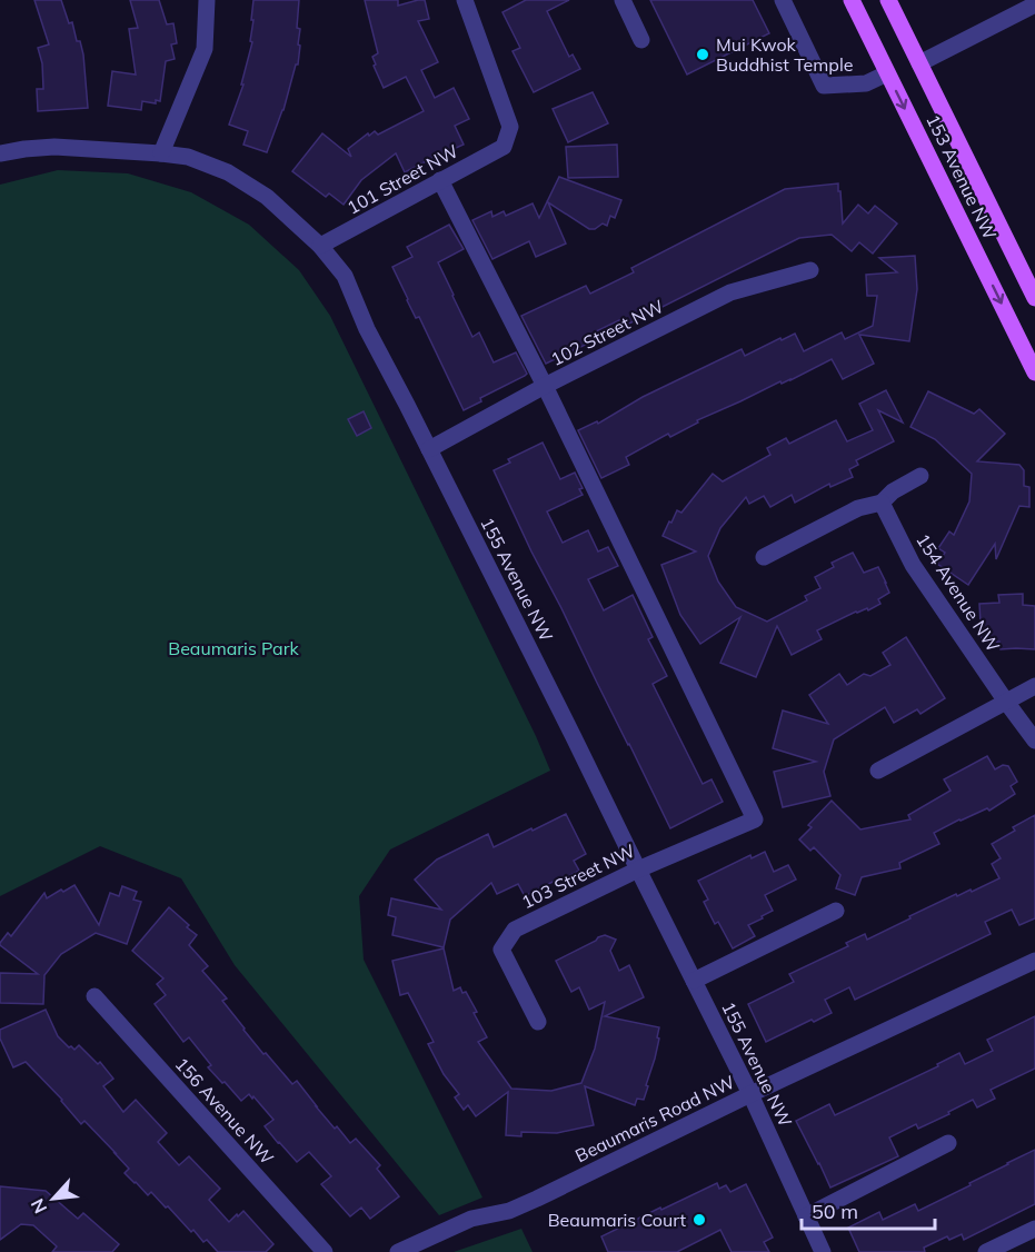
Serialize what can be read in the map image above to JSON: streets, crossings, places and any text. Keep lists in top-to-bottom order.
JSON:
{
  "streets": {
    "main road": ["153 Avenue NW"],
    "street": [
      "101 Street NW",
      "102 Street NW",
      "155 Avenue NW",
      "154 Avenue NW",
      "103 Street NW",
      "156 Avenue NW",
      "Beaumaris Road NW"
    ]
  },
  "crossings": [
    ["101 Street NW", "155 Avenue NW"],
    ["102 Street NW", "155 Avenue NW"],
    ["102 Street NW", "103 Street NW"],
    ["155 Avenue NW", "103 Street NW"],
    ["155 Avenue NW", "Beaumaris Road NW"]
  ],
  "parks": ["Beaumaris Park"],
  "places": ["Mui Kwok Buddhist Temple", "Beaumaris Court"],
  "scale_bar": "50 m",
  "north": "bottom left"
}
